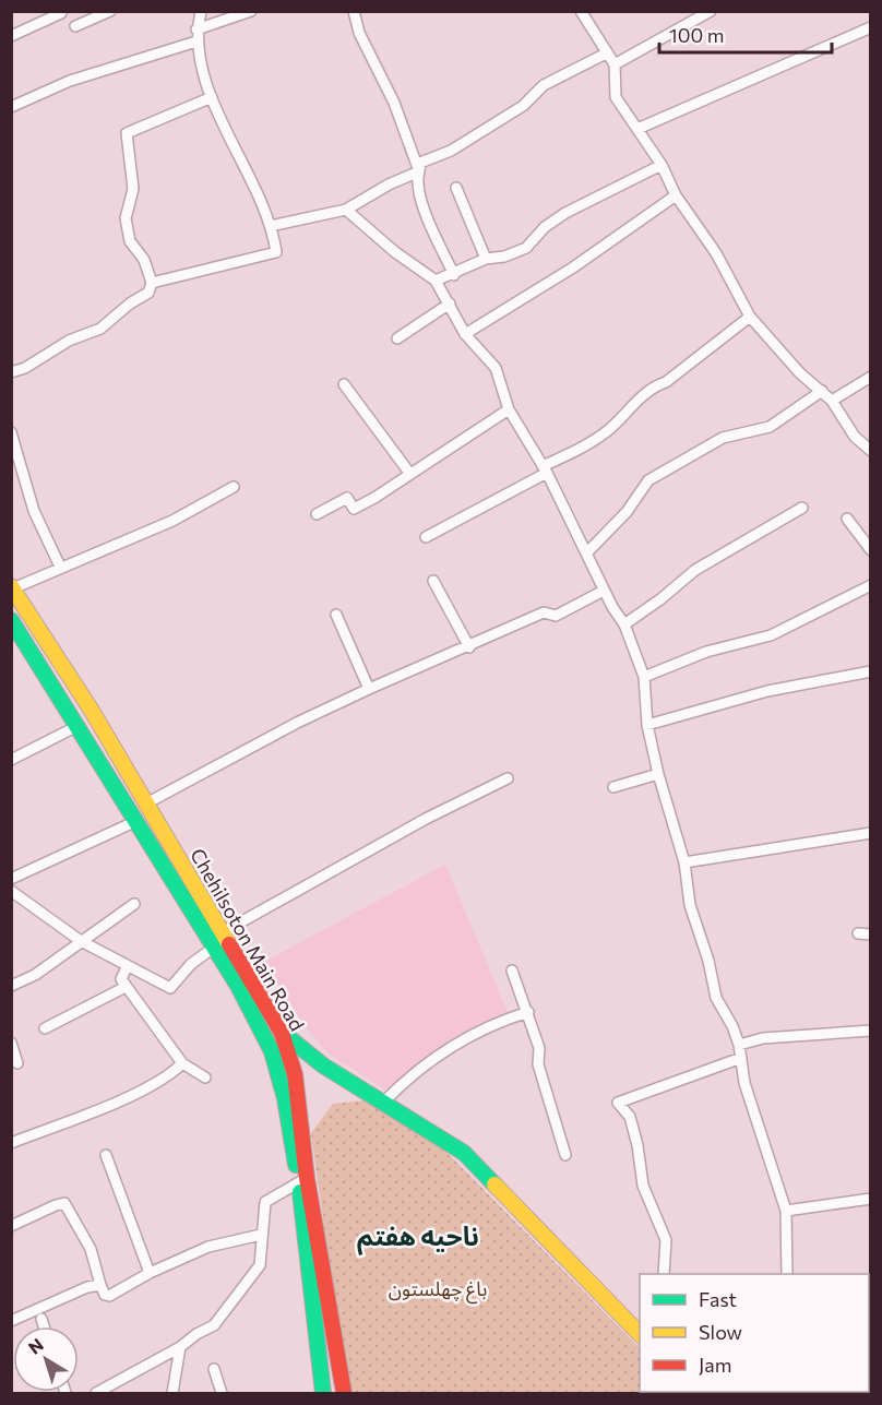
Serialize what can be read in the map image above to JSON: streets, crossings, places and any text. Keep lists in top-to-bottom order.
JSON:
{
  "streets": {
    "main road": ["Chehilsoton Main Road"]
  },
  "districts": ["ناحیه هفتم"],
  "parks": ["باغ چهلستون"],
  "legend": ["Fast", "Slow", "Jam"],
  "scale_bar": "100 m",
  "north": "top left"
}
